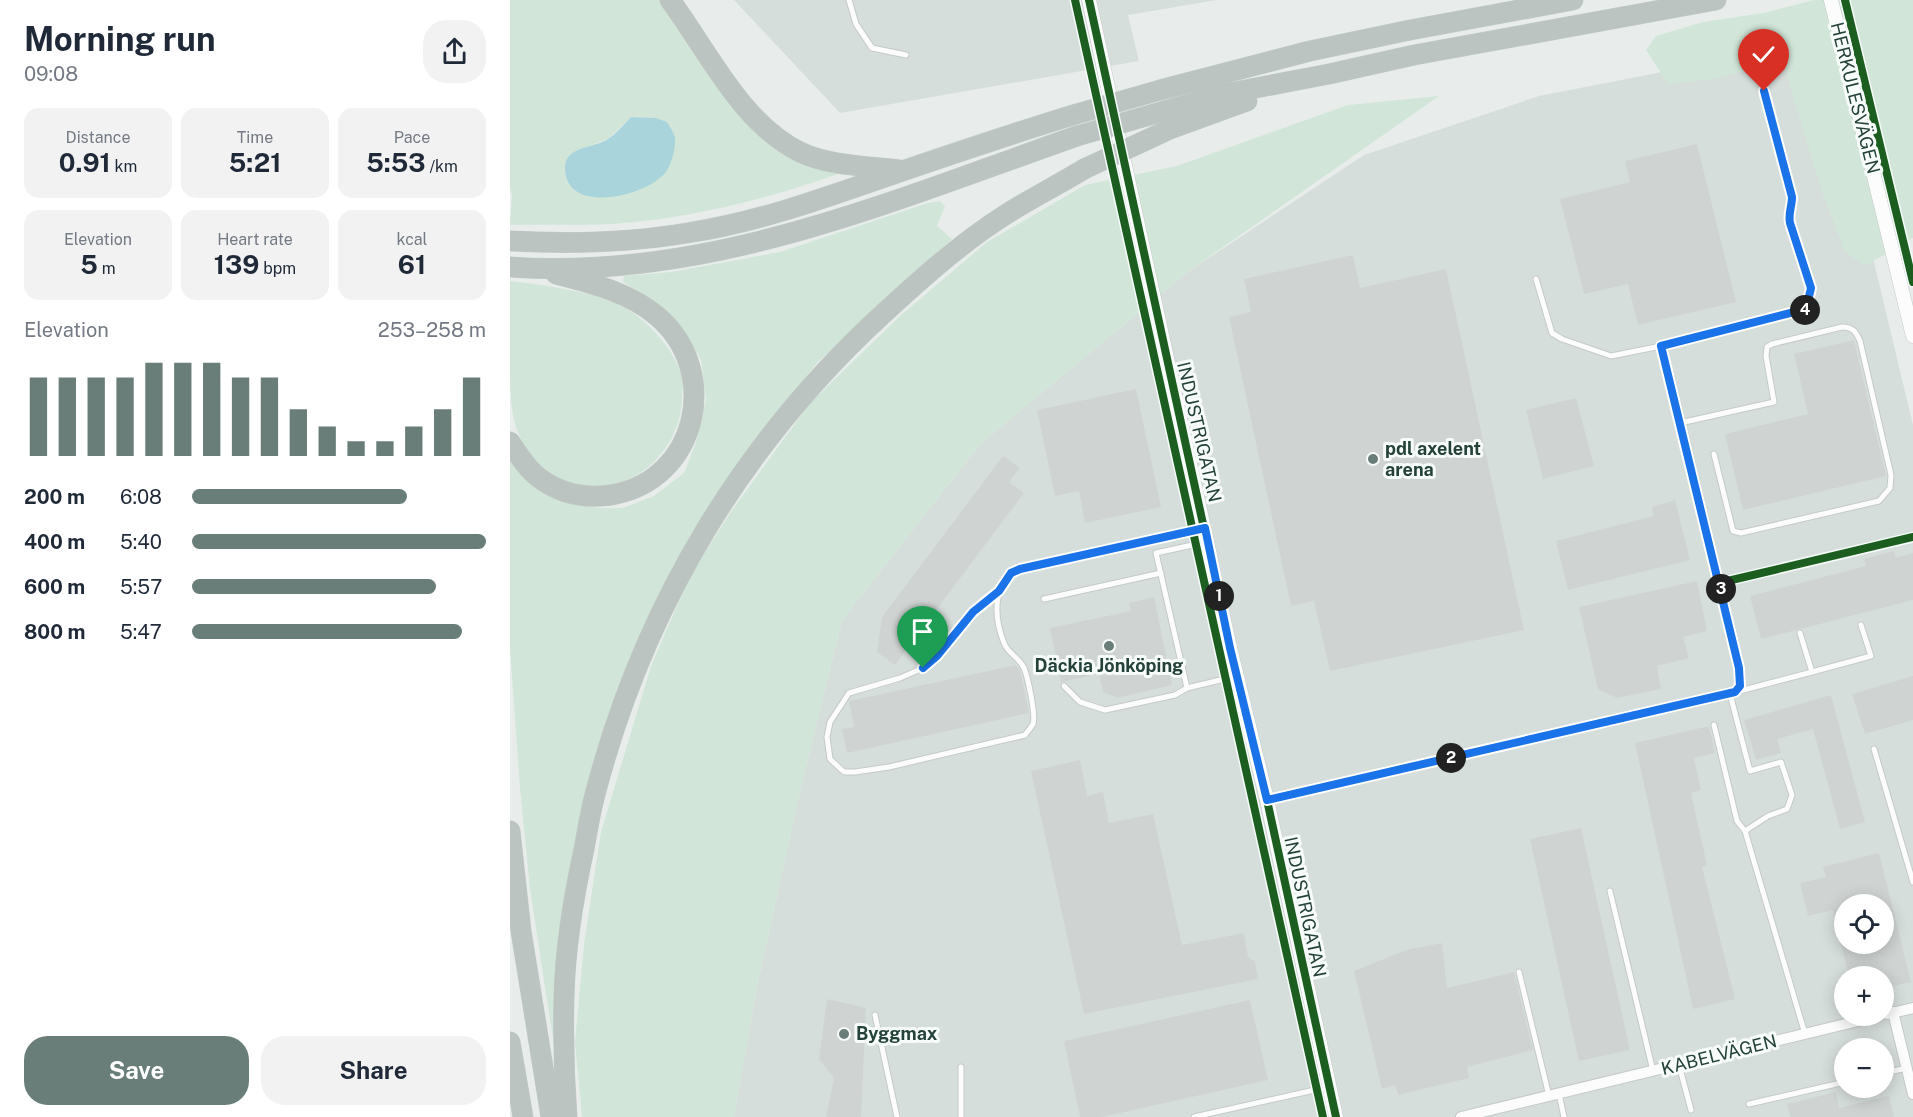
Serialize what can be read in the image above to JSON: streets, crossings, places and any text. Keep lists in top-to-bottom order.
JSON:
{
  "streets": {
    "street": ["HERKULESVÄGEN", "INDUSTRIGATAN", "KABELVÄGEN"]
  },
  "places": ["pdl axelent arena", "Däckia Jönköping", "Byggmax"],
  "page": {
    "heading": ["Morning run", "09:08"],
    "stats": [
      ["Distance", "0.91 km"],
      ["Time", "5:21"],
      ["Pace", "5:53 /km"],
      ["Elevation", "5 m"],
      ["Heart rate", "139 bpm"],
      ["kcal", "61"]
    ],
    "pins": [
      "4",
      "3",
      "1",
      "2"
    ],
    "chart": ["Elevation", "253–258 m"],
    "list": [
      {
        "name": "200 m",
        "note": "6:08"
      },
      {
        "name": "400 m",
        "note": "5:40"
      },
      {
        "name": "600 m",
        "note": "5:57"
      },
      {
        "name": "800 m",
        "note": "5:47"
      }
    ],
    "map_buttons": ["+", "−"],
    "buttons": ["Save", "Share"]
  }
}
